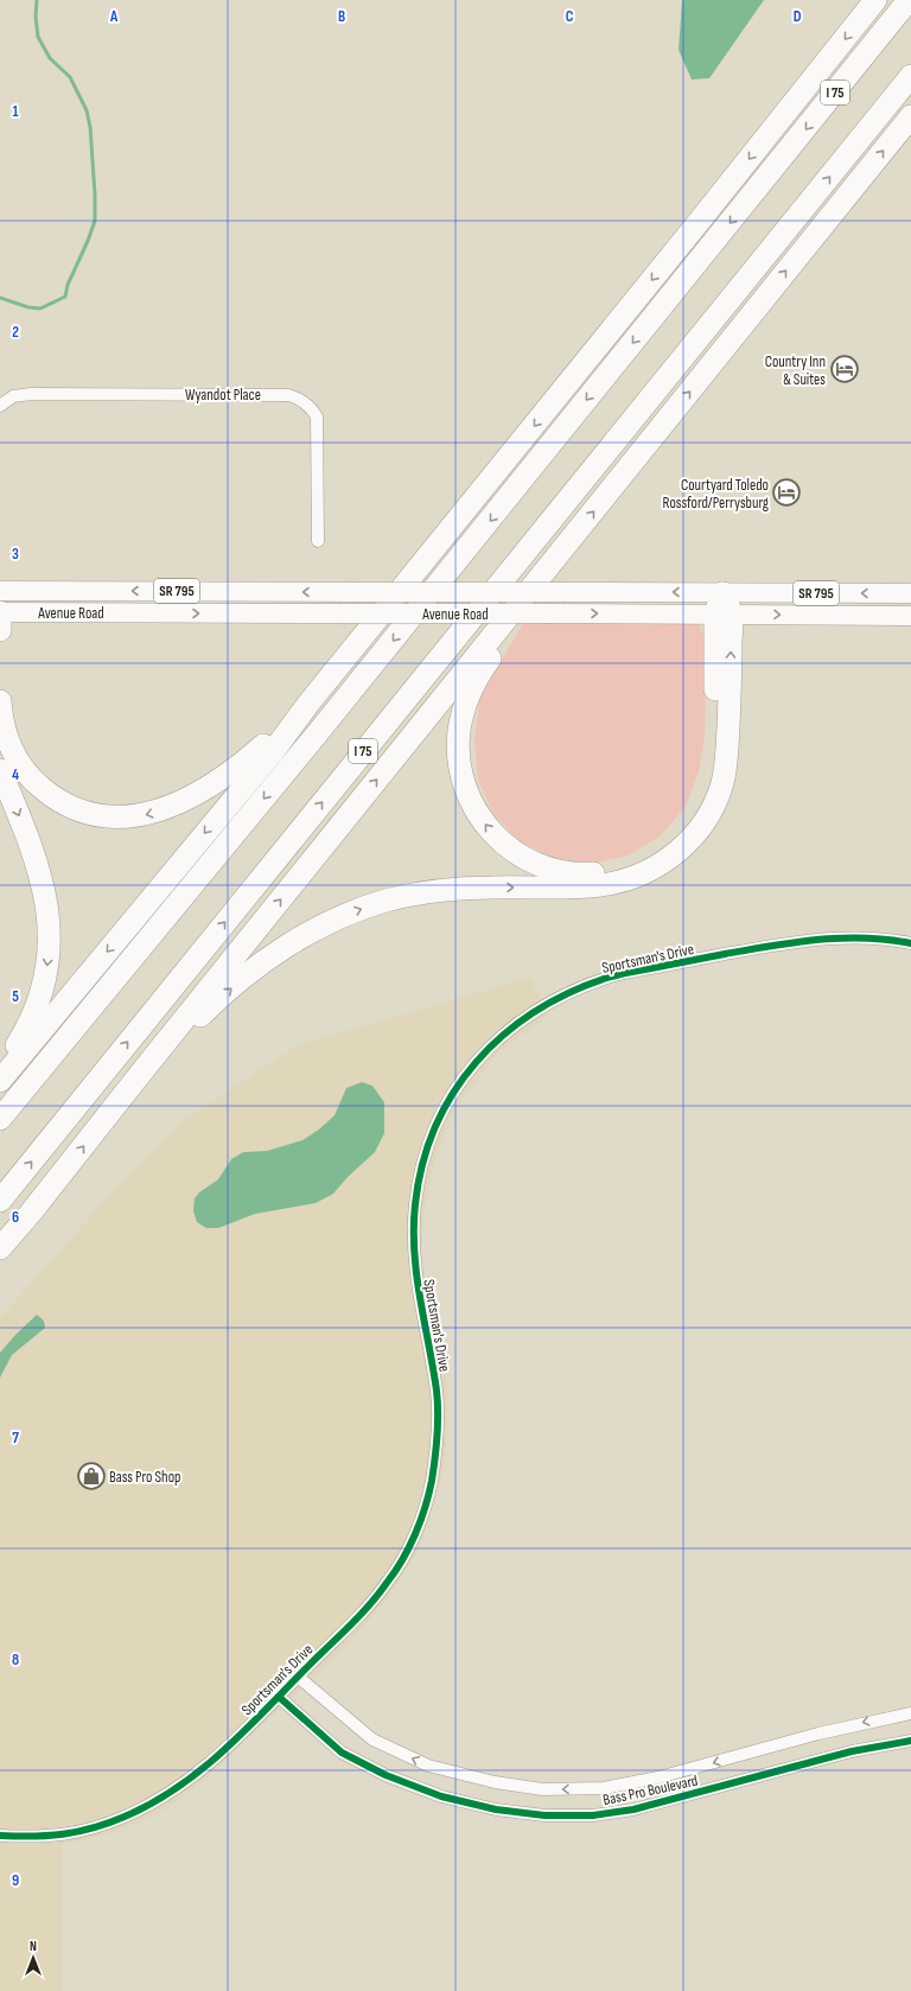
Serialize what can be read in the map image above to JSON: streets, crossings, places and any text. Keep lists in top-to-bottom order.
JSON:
{
  "streets": {
    "highway": ["I 75"],
    "main road": ["SR 795", "Avenue Road"],
    "street": ["Wyandot Place", "Sportsman's Drive", "Bass Pro Boulevard"]
  },
  "crossings": [
    ["Sportsman's Drive", "Bass Pro Boulevard"]
  ],
  "places": {
    "hotel": ["Country Inn & Suites", "Courtyard Toledo Rossford/Perrysburg"],
    "shop": ["Bass Pro Shop"]
  },
  "north": "top",
  "grid": {
    "columns": [
      "A",
      "B",
      "C",
      "D"
    ],
    "rows": [
      "1",
      "2",
      "3",
      "4",
      "5",
      "6",
      "7",
      "8",
      "9"
    ]
  }
}
